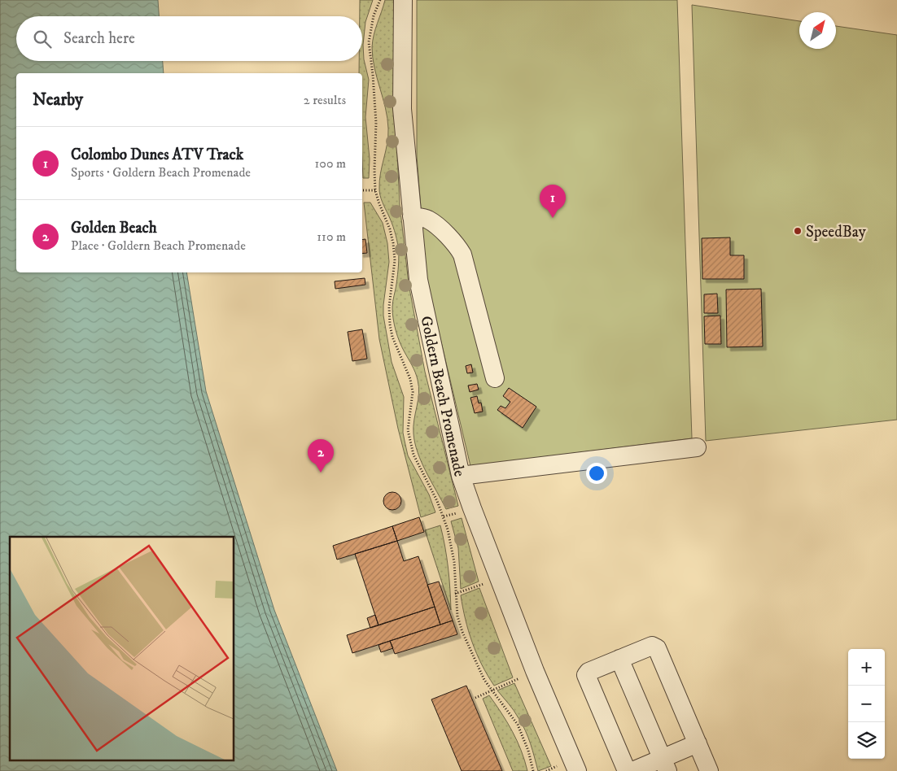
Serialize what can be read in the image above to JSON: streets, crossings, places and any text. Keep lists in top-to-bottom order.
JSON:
{
  "streets": {
    "street": ["Goldern Beach Promenade"]
  },
  "places": ["SpeedBay"],
  "north": "top right",
  "page": {
    "search": "Search here",
    "heading": ["Nearby", "2 results"],
    "list": [
      {
        "mark": "1",
        "name": "Colombo Dunes ATV Track",
        "note": "Sports · Goldern Beach Promenade",
        "value": "100 m"
      },
      {
        "mark": "2",
        "name": "Golden Beach",
        "note": "Place · Goldern Beach Promenade",
        "value": "110 m"
      }
    ],
    "pins": ["1", "2"],
    "map_buttons": ["+", "−"]
  }
}
